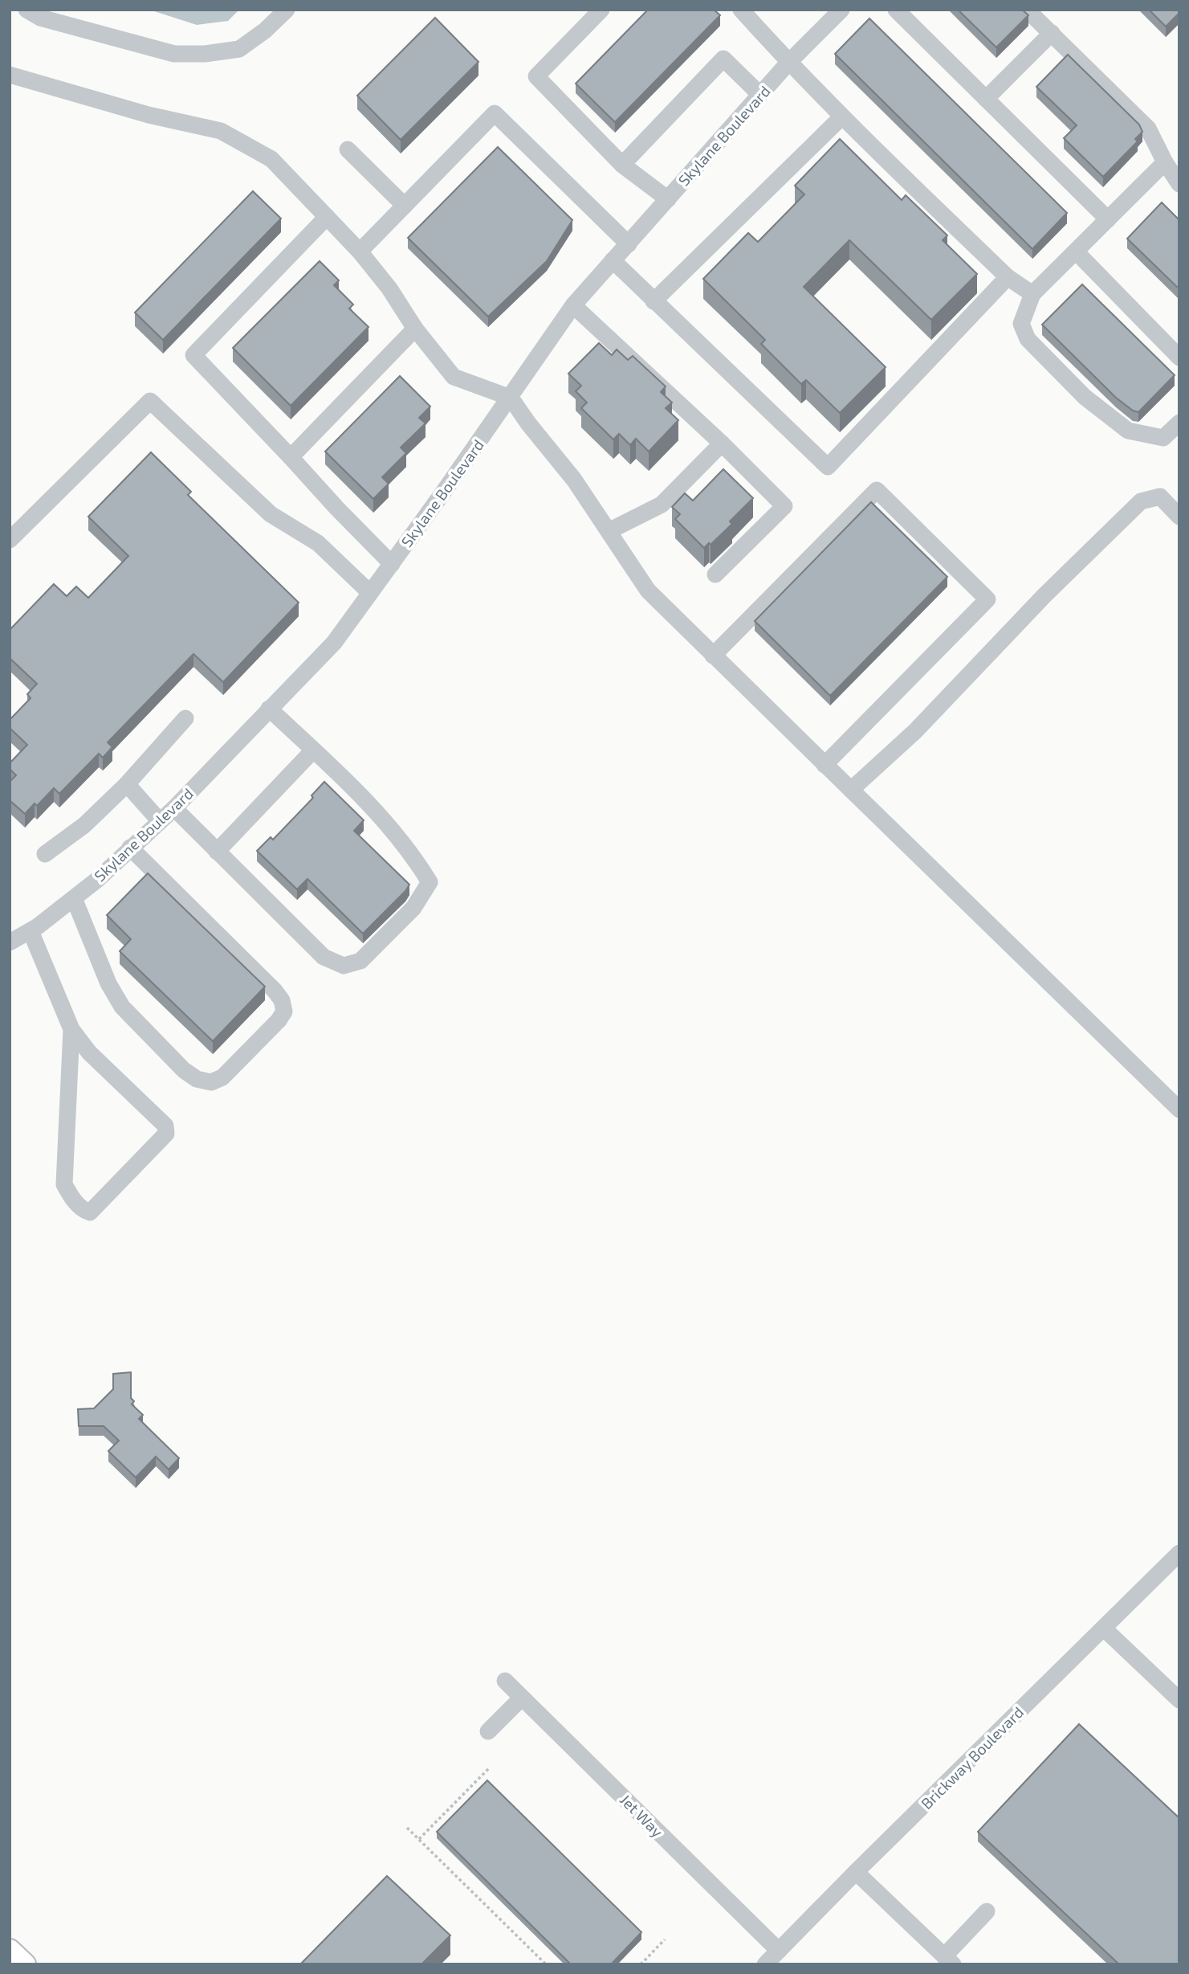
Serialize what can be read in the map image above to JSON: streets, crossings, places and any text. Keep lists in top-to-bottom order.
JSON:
{
  "streets": {
    "street": ["Skylane Boulevard", "Brickway Boulevard", "Jet Way"]
  },
  "crossings": [
    ["Brickway Boulevard", "Jet Way"]
  ]
}
